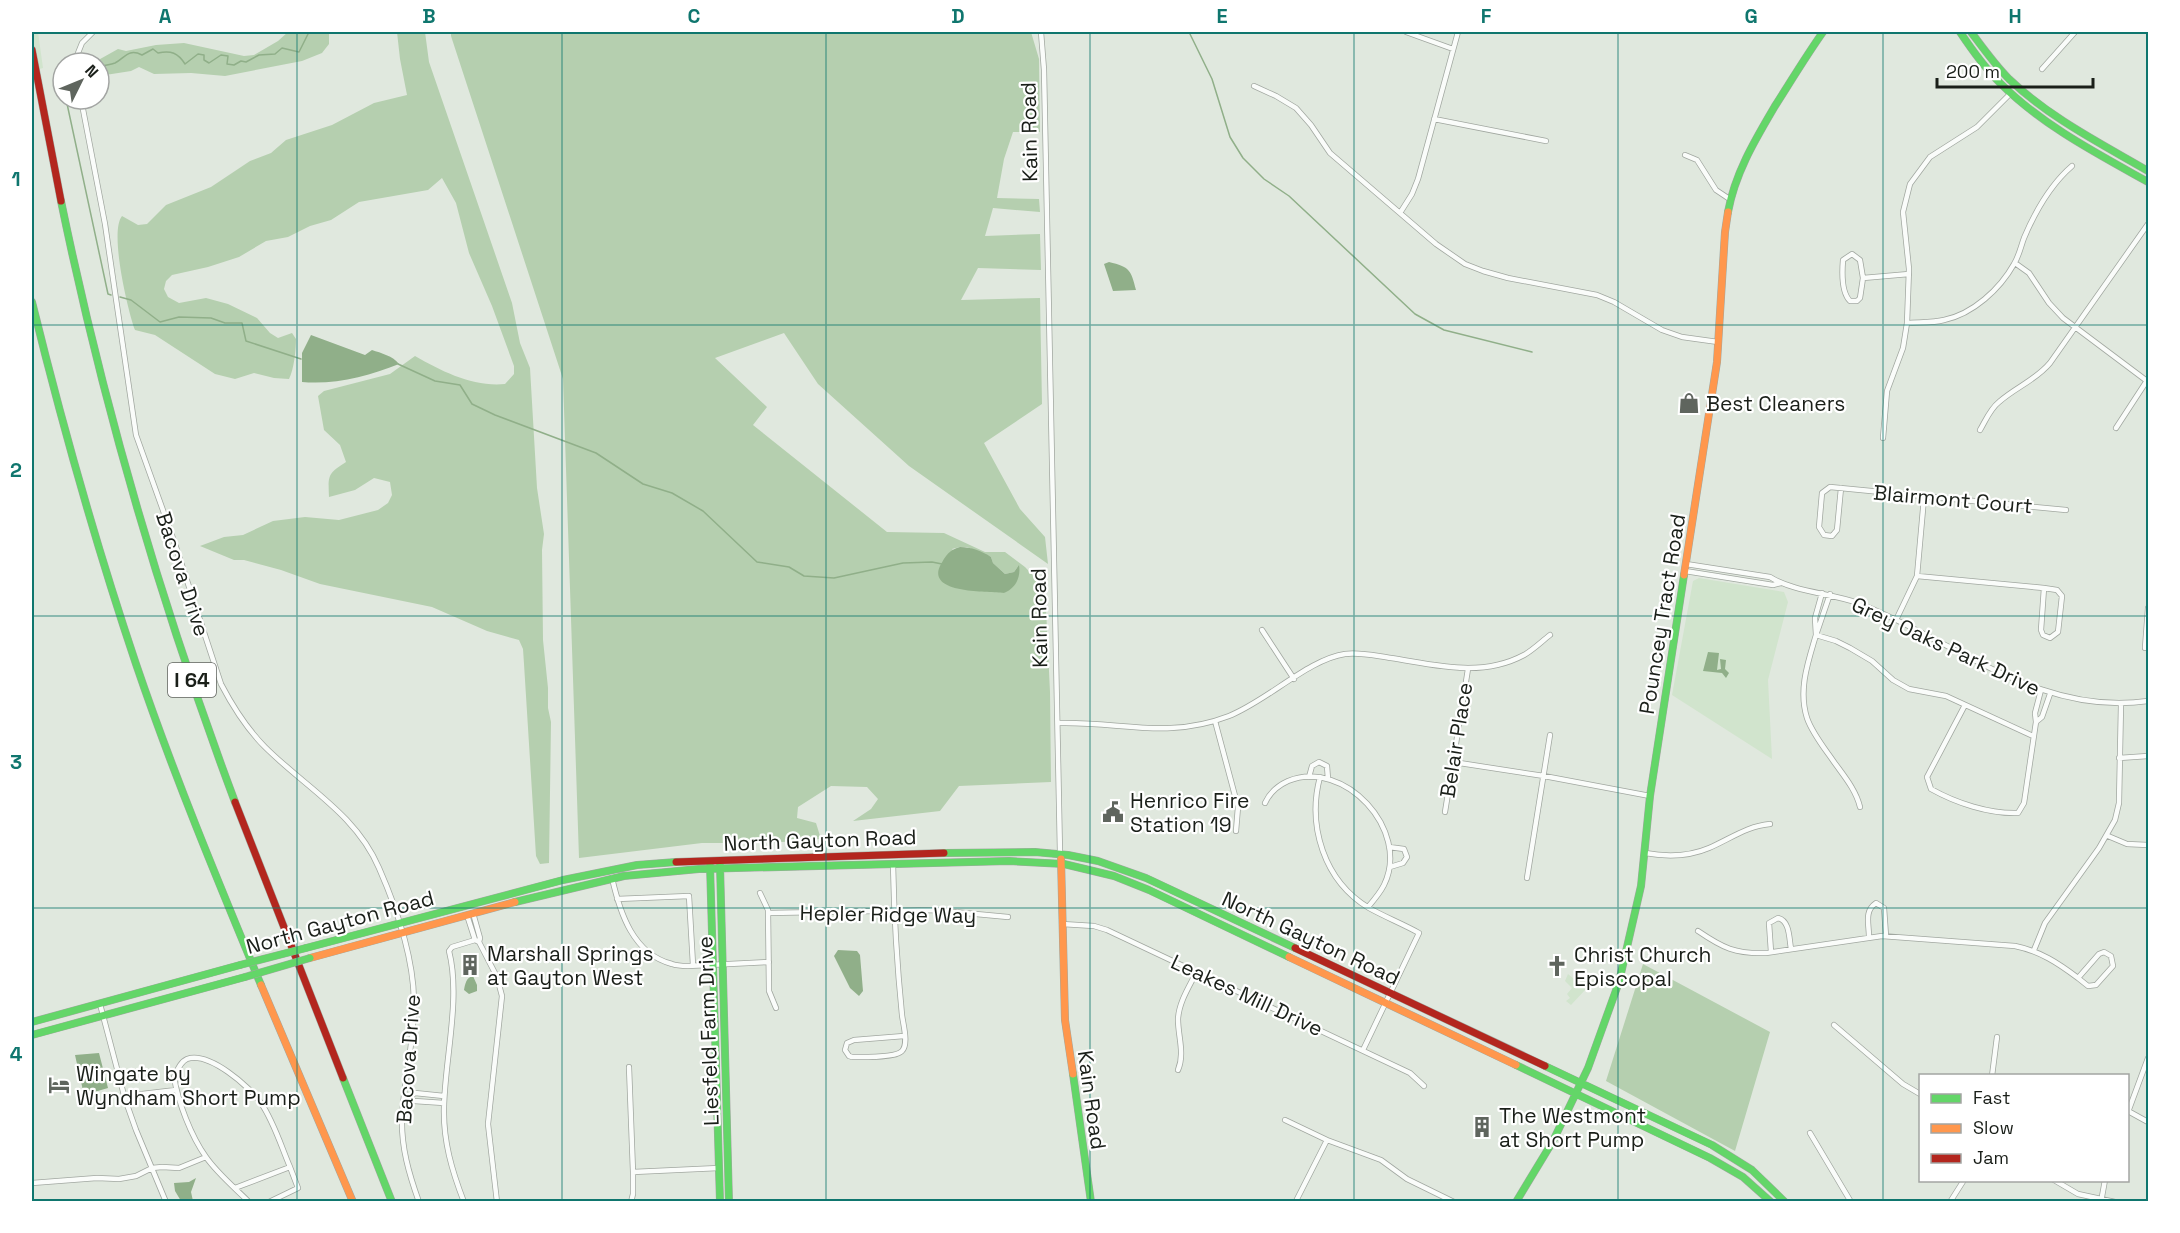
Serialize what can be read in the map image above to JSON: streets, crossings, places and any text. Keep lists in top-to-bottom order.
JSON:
{
  "streets": {
    "main road": [
      "Kain Road",
      "Pouncey Tract Road",
      "I 64",
      "North Gayton Road",
      "Liesfeld Farm Drive"
    ],
    "street": [
      "Blairmont Court",
      "Bacova Drive",
      "Grey Oaks Park Drive",
      "Belair Place",
      "Hepler Ridge Way",
      "Leakes Mill Drive"
    ]
  },
  "crossings": [
    ["Kain Road", "North Gayton Road"],
    ["Kain Road", "Leakes Mill Drive"],
    ["Bacova Drive", "North Gayton Road"],
    ["Pouncey Tract Road", "Grey Oaks Park Drive"],
    ["Pouncey Tract Road", "North Gayton Road"],
    ["North Gayton Road", "Liesfeld Farm Drive"]
  ],
  "places": {
    "shop": ["Best Cleaners"],
    "public building": ["Henrico Fire Station 19"],
    "building": ["Marshall Springs at Gayton West", "The Westmont at Short Pump"],
    "church": ["Christ Church Episcopal"],
    "hotel": ["Wingate by Wyndham Short Pump"]
  },
  "legend": ["Fast", "Slow", "Jam"],
  "scale_bar": "200 m",
  "north": "top right",
  "grid": {
    "columns": [
      "A",
      "B",
      "C",
      "D",
      "E",
      "F",
      "G",
      "H"
    ],
    "rows": [
      "1",
      "2",
      "3",
      "4"
    ]
  }
}
